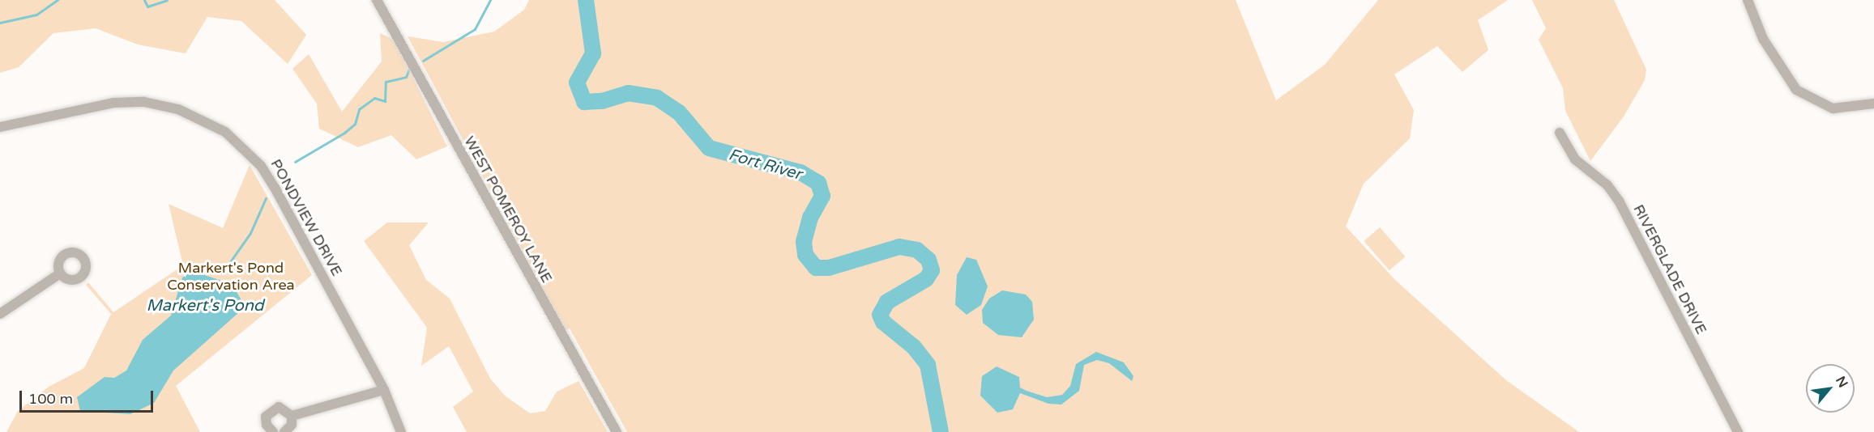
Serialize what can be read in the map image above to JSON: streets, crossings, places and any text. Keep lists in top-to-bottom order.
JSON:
{
  "streets": {
    "street": ["WEST POMEROY LANE", "PONDVIEW DRIVE", "RIVERGLADE DRIVE"]
  },
  "water": ["Fort River", "Markert's Pond"],
  "parks": ["Markert's Pond Conservation Area"],
  "scale_bar": "100 m",
  "north": "top right"
}
